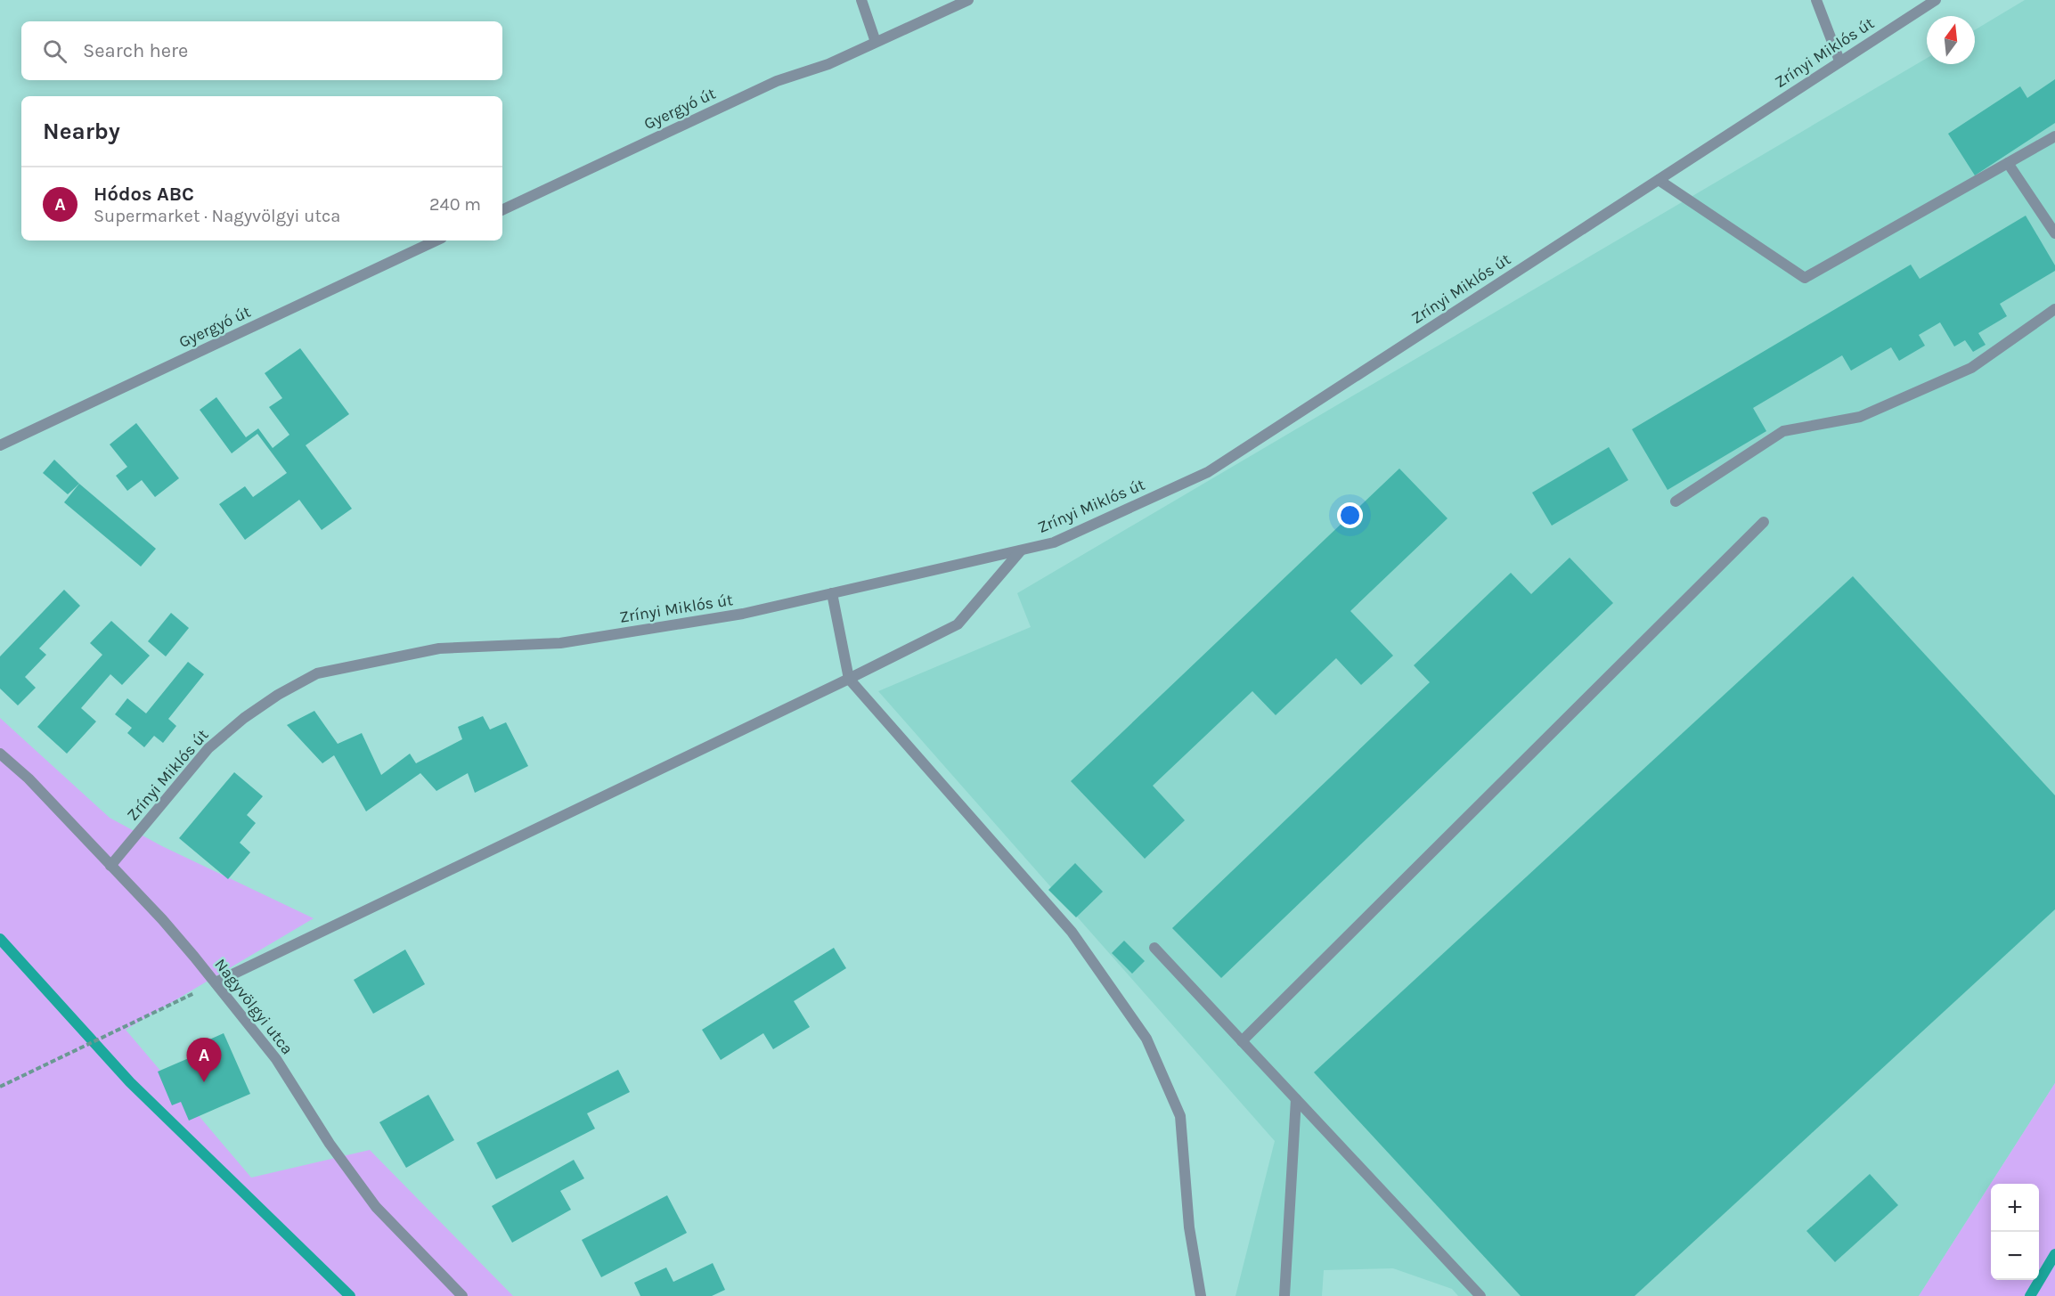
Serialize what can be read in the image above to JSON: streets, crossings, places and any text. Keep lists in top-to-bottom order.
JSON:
{
  "streets": {
    "street": ["Zrínyi Miklós út", "Gyergyó út", "Nagyvölgyi utca"]
  },
  "crossings": [
    ["Zrínyi Miklós út", "Nagyvölgyi utca"]
  ],
  "north": "top",
  "page": {
    "search": "Search here",
    "heading": "Nearby",
    "list": [
      {
        "mark": "A",
        "name": "Hódos ABC",
        "note": "Supermarket · Nagyvölgyi utca",
        "value": "240 m"
      }
    ],
    "pins": "A",
    "map_buttons": ["+", "−"]
  }
}
